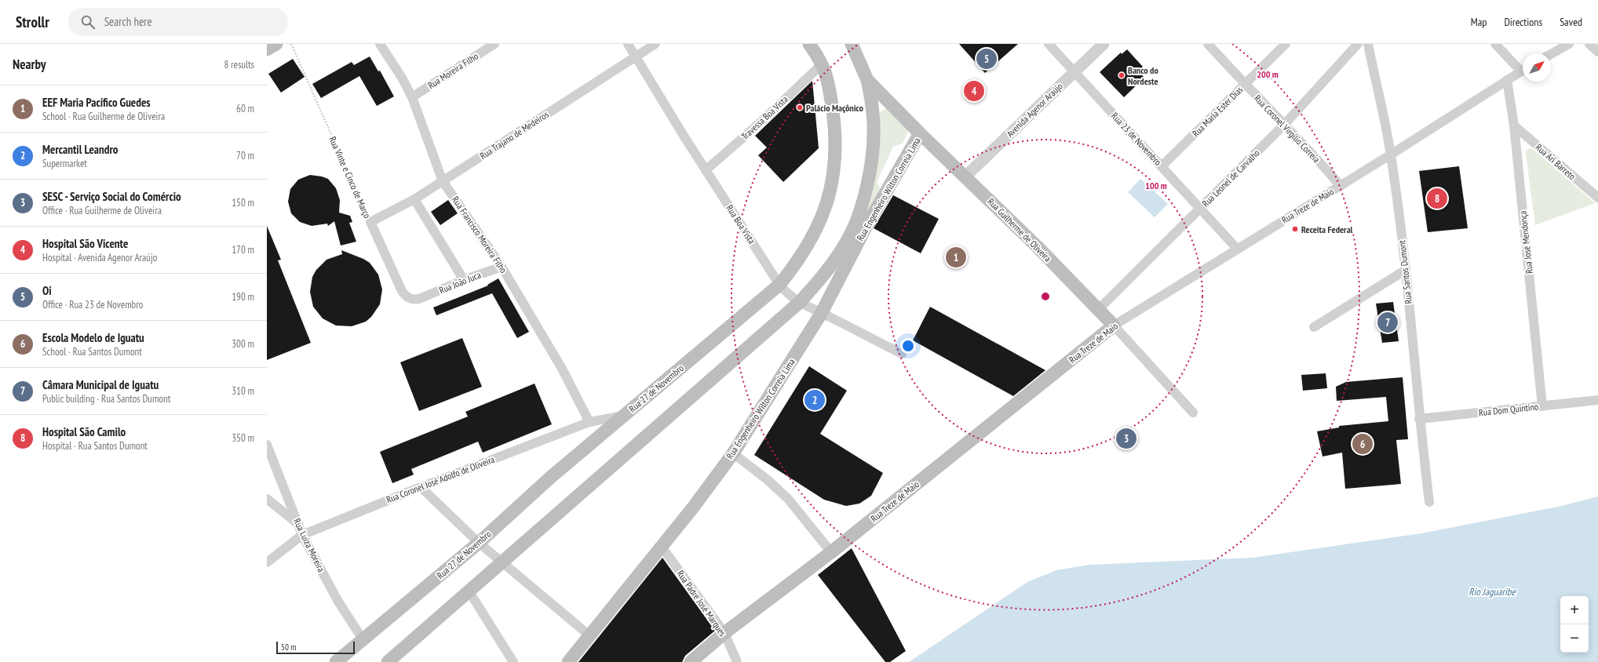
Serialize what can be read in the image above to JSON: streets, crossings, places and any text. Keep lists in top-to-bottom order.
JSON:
{
  "streets": {
    "main road": [
      "Rua Engenheiro Wilton Correia Lima",
      "Rua Treze de Maio",
      "Rua Guilherme de Oliveira",
      "Rua 27 de Novembro"
    ],
    "street": [
      "Rua Moreira Filho",
      "Avenida Agenor Araújo",
      "Rua Maria Ester Dias",
      "Travessa Boa Vista",
      "Rua Coronel Virgílio Correia",
      "Rua Trajano de Medeiros",
      "Rua 23 de Novembro",
      "Rua Ari Barreto",
      "Rua Vinte e Cinco de Março",
      "Rua Leonel de Carvalho",
      "Rua Boa Vista",
      "Rua Francisco Moreira Filho",
      "Rua José Mendonça",
      "Rua Santos Dumont",
      "Rua João Juca",
      "Rua Dom Quintino",
      "Rua Coronel José Adolfo de Oliveira",
      "Rua Luiza Moreira",
      "Rua Padre José Marques"
    ]
  },
  "crossings": [
    ["Rua Moreira Filho", "Rua Francisco Moreira Filho"],
    ["Avenida Agenor Araújo", "Rua 23 de Novembro"],
    ["Avenida Agenor Araújo", "Rua Guilherme de Oliveira"],
    ["Rua Maria Ester Dias", "Rua Coronel Virgílio Correia"],
    ["Rua Maria Ester Dias", "Rua 23 de Novembro"],
    ["Travessa Boa Vista", "Rua Boa Vista"],
    ["Travessa Boa Vista", "Rua 27 de Novembro"],
    ["Rua Coronel Virgílio Correia", "Rua Leonel de Carvalho"],
    ["Rua Coronel Virgílio Correia", "Rua Treze de Maio"],
    ["Rua Trajano de Medeiros", "Rua Vinte e Cinco de Março"],
    ["Rua Trajano de Medeiros", "Rua Boa Vista"],
    ["Rua Trajano de Medeiros", "Rua Francisco Moreira Filho"],
    ["Rua 23 de Novembro", "Rua Leonel de Carvalho"],
    ["Rua 23 de Novembro", "Rua Treze de Maio"],
    ["Rua Ari Barreto", "Rua José Mendonça"],
    ["Rua Vinte e Cinco de Março", "Rua João Juca"],
    ["Rua Leonel de Carvalho", "Rua Guilherme de Oliveira"],
    ["Rua Engenheiro Wilton Correia Lima", "Rua Boa Vista"],
    ["Rua Engenheiro Wilton Correia Lima", "Rua Guilherme de Oliveira"],
    ["Rua Engenheiro Wilton Correia Lima", "Rua Padre José Marques"],
    ["Rua Treze de Maio", "Rua Guilherme de Oliveira"],
    ["Rua Treze de Maio", "Rua José Mendonça"],
    ["Rua Treze de Maio", "Rua Santos Dumont"],
    ["Rua Treze de Maio", "Rua Padre José Marques"],
    ["Rua Boa Vista", "Rua 27 de Novembro"],
    ["Rua Francisco Moreira Filho", "Rua João Juca"],
    ["Rua Francisco Moreira Filho", "Rua Coronel José Adolfo de Oliveira"],
    ["Rua José Mendonça", "Rua Dom Quintino"],
    ["Rua Santos Dumont", "Rua Dom Quintino"],
    ["Rua 27 de Novembro", "Rua Coronel José Adolfo de Oliveira"],
    ["Rua 27 de Novembro", "Rua Luiza Moreira"],
    ["Rua Coronel José Adolfo de Oliveira", "Rua Luiza Moreira"]
  ],
  "water": ["Rio Jaguaribe"],
  "places": ["Banco do Nordeste", "Palácio Maçônico", "Receita Federal"],
  "scale_bar": "50 m",
  "north": "top right",
  "page": {
    "header": "Strollr",
    "search": "Search here",
    "nav": ["Map", "Directions", "Saved"],
    "heading": ["Nearby", "8 results"],
    "pins": [
      "5",
      "4",
      "8",
      "1",
      "7",
      "2",
      "3",
      "6"
    ],
    "list": [
      {
        "mark": "1",
        "name": "EEF Maria Pacífico Guedes",
        "note": "School · Rua Guilherme de Oliveira",
        "value": "60 m"
      },
      {
        "mark": "2",
        "name": "Mercantil Leandro",
        "note": "Supermarket",
        "value": "70 m"
      },
      {
        "mark": "3",
        "name": "SESC - Serviço Social do Comércio",
        "note": "Office · Rua Guilherme de Oliveira",
        "value": "150 m"
      },
      {
        "mark": "4",
        "name": "Hospital São Vicente",
        "note": "Hospital · Avenida Agenor Araújo",
        "value": "170 m"
      },
      {
        "mark": "5",
        "name": "Oi",
        "note": "Office · Rua 23 de Novembro",
        "value": "190 m"
      },
      {
        "mark": "6",
        "name": "Escola Modelo de Iguatu",
        "note": "School · Rua Santos Dumont",
        "value": "300 m"
      },
      {
        "mark": "7",
        "name": "Câmara Municipal de Iguatu",
        "note": "Public building · Rua Santos Dumont",
        "value": "310 m"
      },
      {
        "mark": "8",
        "name": "Hospital São Camilo",
        "note": "Hospital · Rua Santos Dumont",
        "value": "350 m"
      }
    ],
    "map_buttons": ["+", "−"],
    "scale": "50 m"
  },
  "rings": ["200 m", "100 m"]
}
